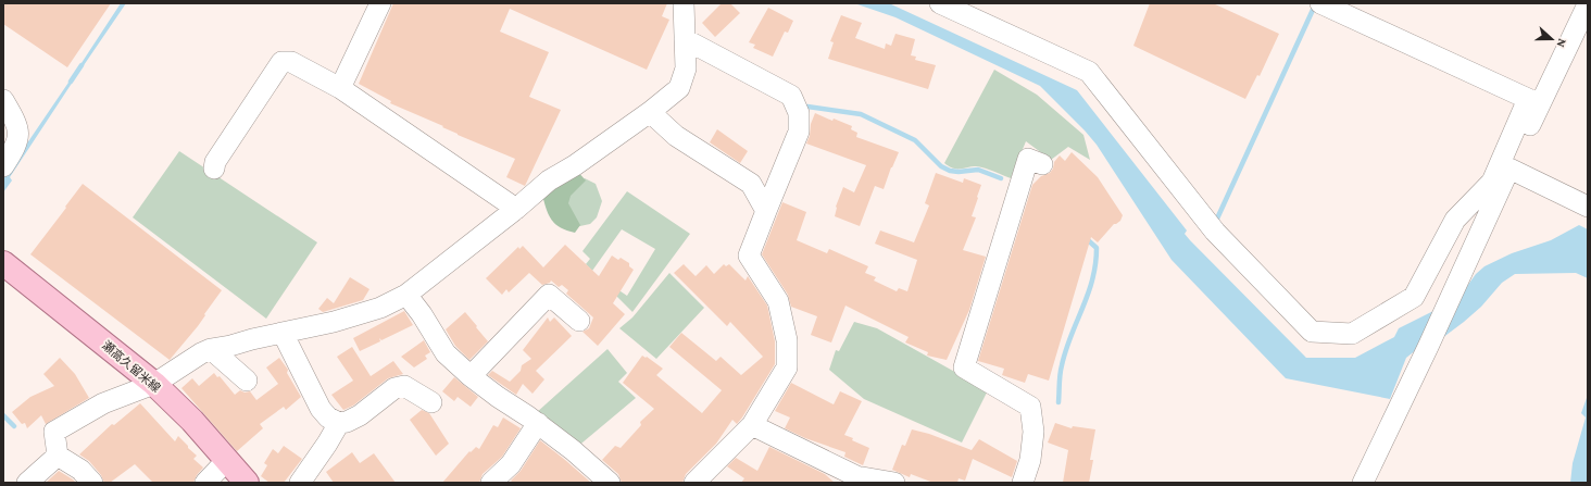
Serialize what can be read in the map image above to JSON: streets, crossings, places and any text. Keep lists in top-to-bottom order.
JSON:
{
  "streets": {
    "main road": ["瀬高久留米線"]
  },
  "north": "right"
}
